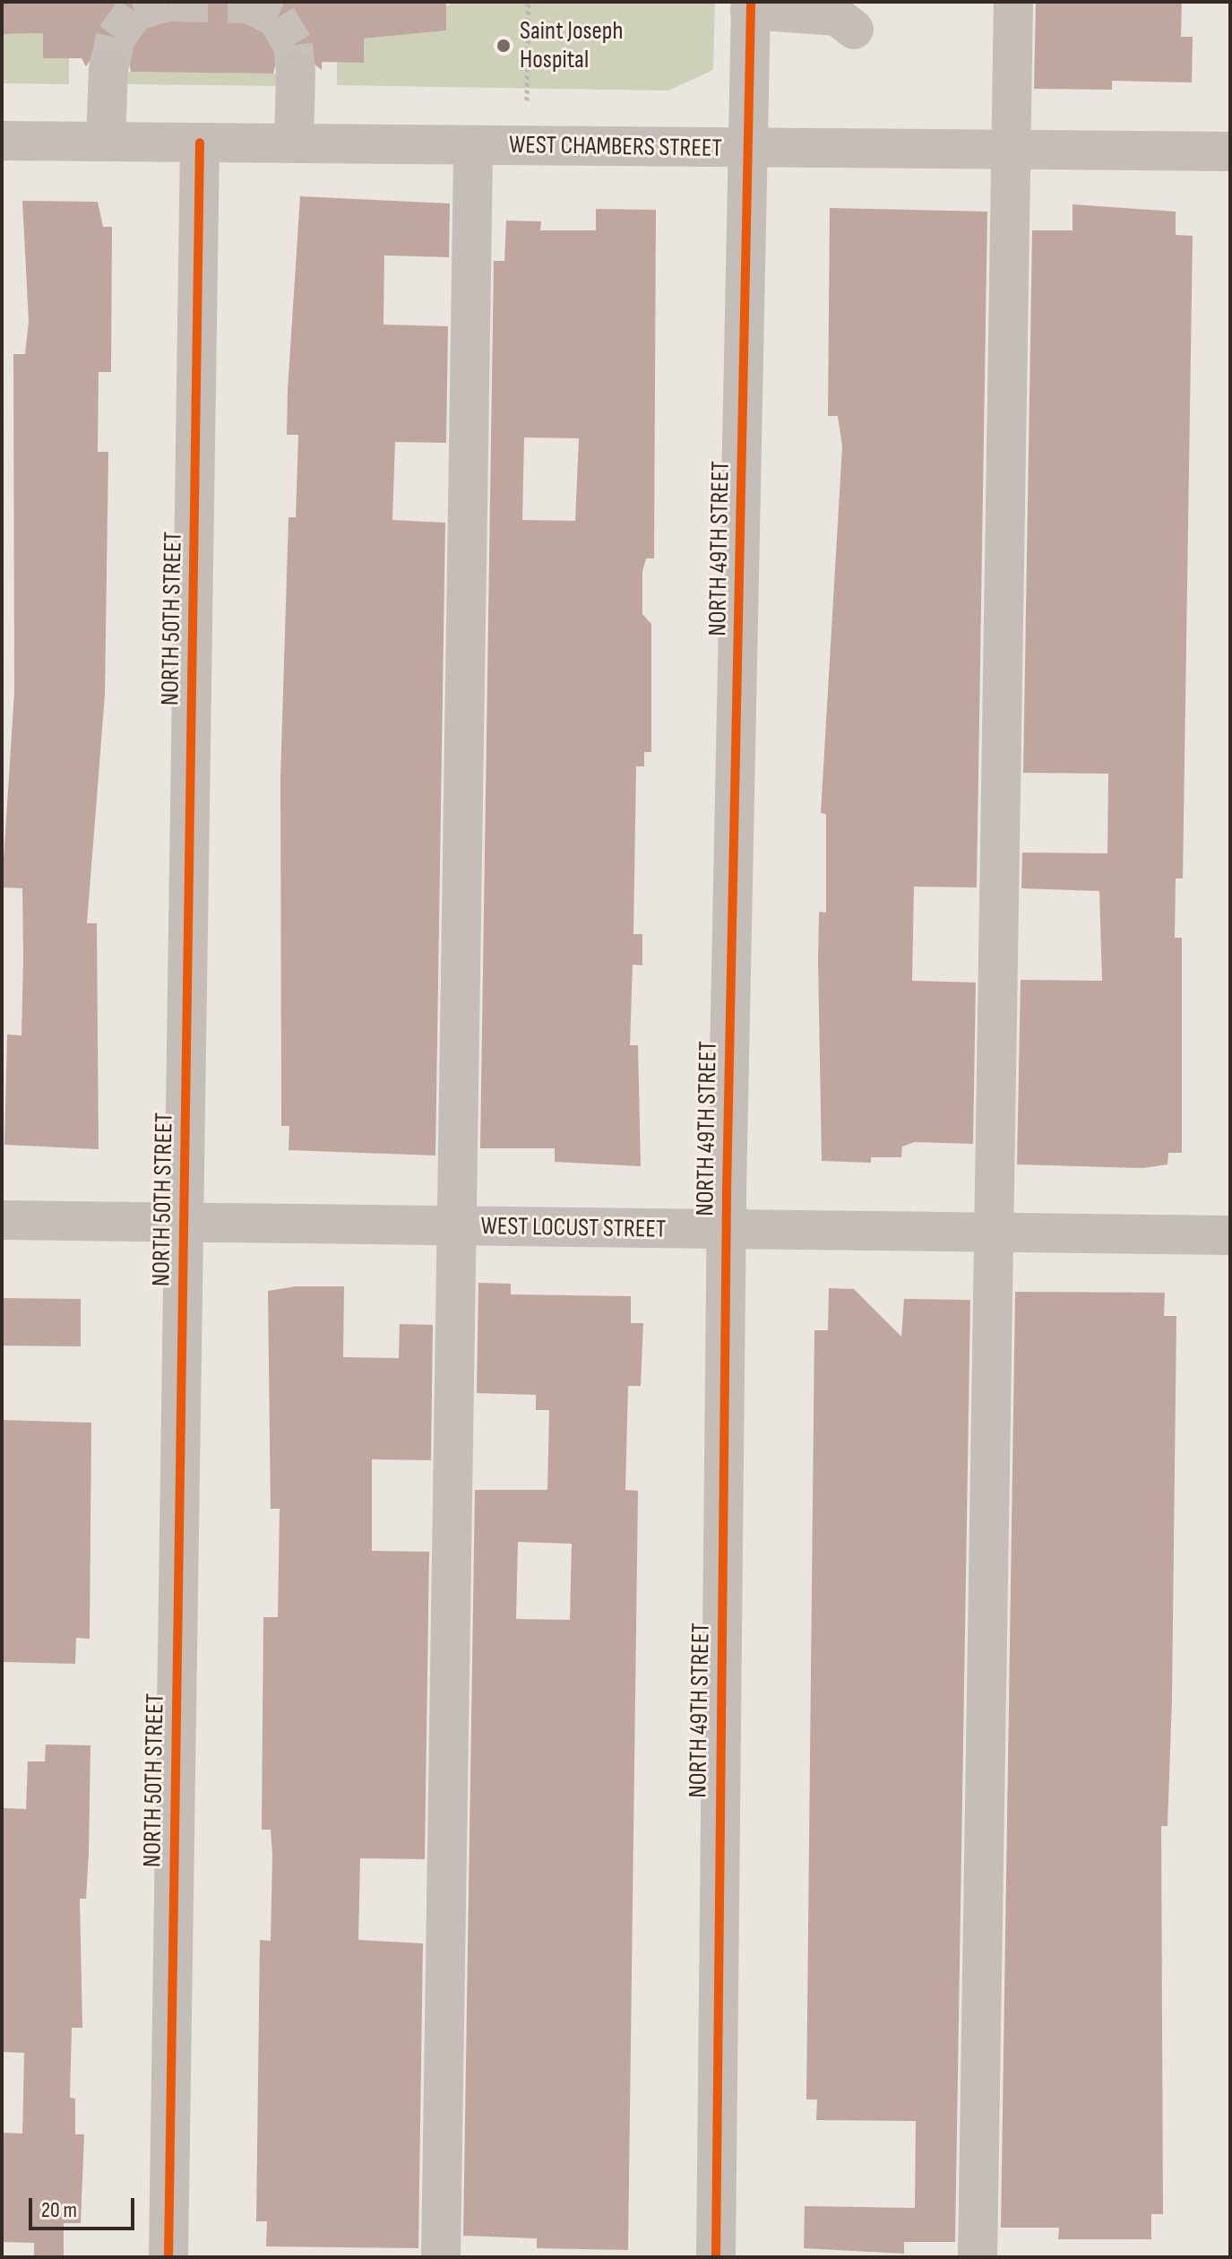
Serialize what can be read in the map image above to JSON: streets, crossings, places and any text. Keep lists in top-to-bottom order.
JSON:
{
  "streets": {
    "street": [
      "WEST CHAMBERS STREET",
      "NORTH 49TH STREET",
      "NORTH 50TH STREET",
      "WEST LOCUST STREET"
    ]
  },
  "crossings": [
    ["WEST CHAMBERS STREET", "NORTH 49TH STREET"],
    ["WEST CHAMBERS STREET", "NORTH 50TH STREET"],
    ["NORTH 49TH STREET", "WEST LOCUST STREET"],
    ["NORTH 50TH STREET", "WEST LOCUST STREET"]
  ],
  "places": ["Saint Joseph Hospital"],
  "scale_bar": "20 m"
}
